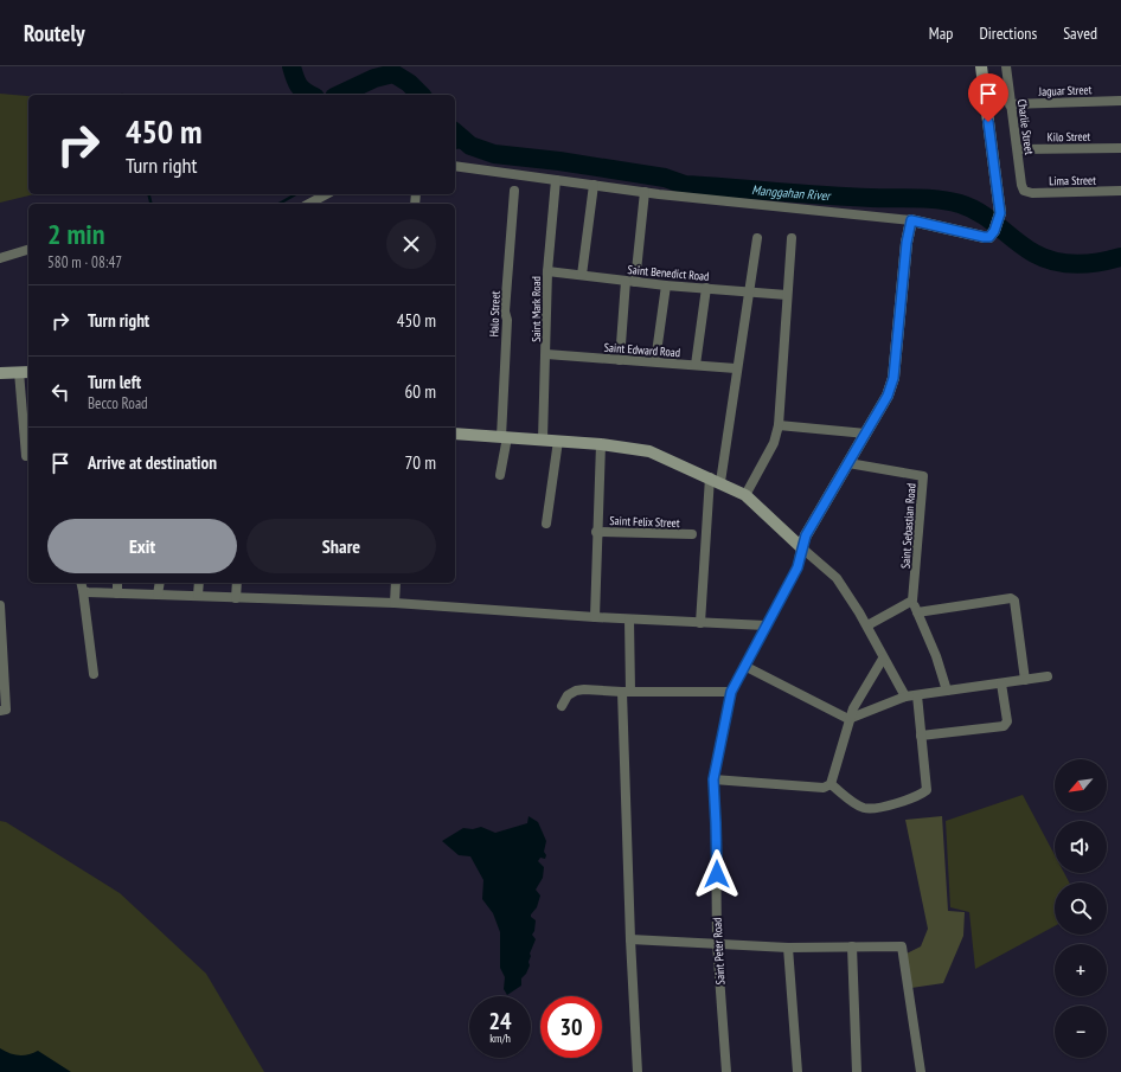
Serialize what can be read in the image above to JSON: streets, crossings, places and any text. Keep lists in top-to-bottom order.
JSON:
{
  "streets": {
    "street": [
      "Jaguar Street",
      "Charlie Street",
      "Kilo Street",
      "Lima Street",
      "Saint Benedict Road",
      "Saint Mark Road",
      "Halo Street",
      "Saint Edward Road",
      "Saint Felix Street",
      "Saint Sebastian Road",
      "Saint Peter Road"
    ]
  },
  "crossings": [
    ["Jaguar Street", "Charlie Street"],
    ["Charlie Street", "Kilo Street"],
    ["Charlie Street", "Lima Street"],
    ["Saint Benedict Road", "Saint Mark Road"],
    ["Saint Mark Road", "Saint Edward Road"],
    ["Saint Sebastian Road", "Saint Peter Road"]
  ],
  "water": ["Manggahan River"],
  "north": "bottom left",
  "page": {
    "header": "Routely",
    "nav": ["Map", "Directions", "Saved"],
    "turn": ["450 m", "Turn right"],
    "heading": ["2 min", "580 m · 08:47"],
    "list": [
      {
        "name": "Turn right",
        "value": "450 m"
      },
      {
        "name": "Turn left",
        "note": "Becco Road",
        "value": "60 m"
      },
      {
        "name": "Arrive at destination",
        "value": "70 m"
      }
    ],
    "buttons": ["Exit", "Share"],
    "map_buttons": ["+", "−"],
    "speed": "24 km/h",
    "limit": "30"
  }
}
